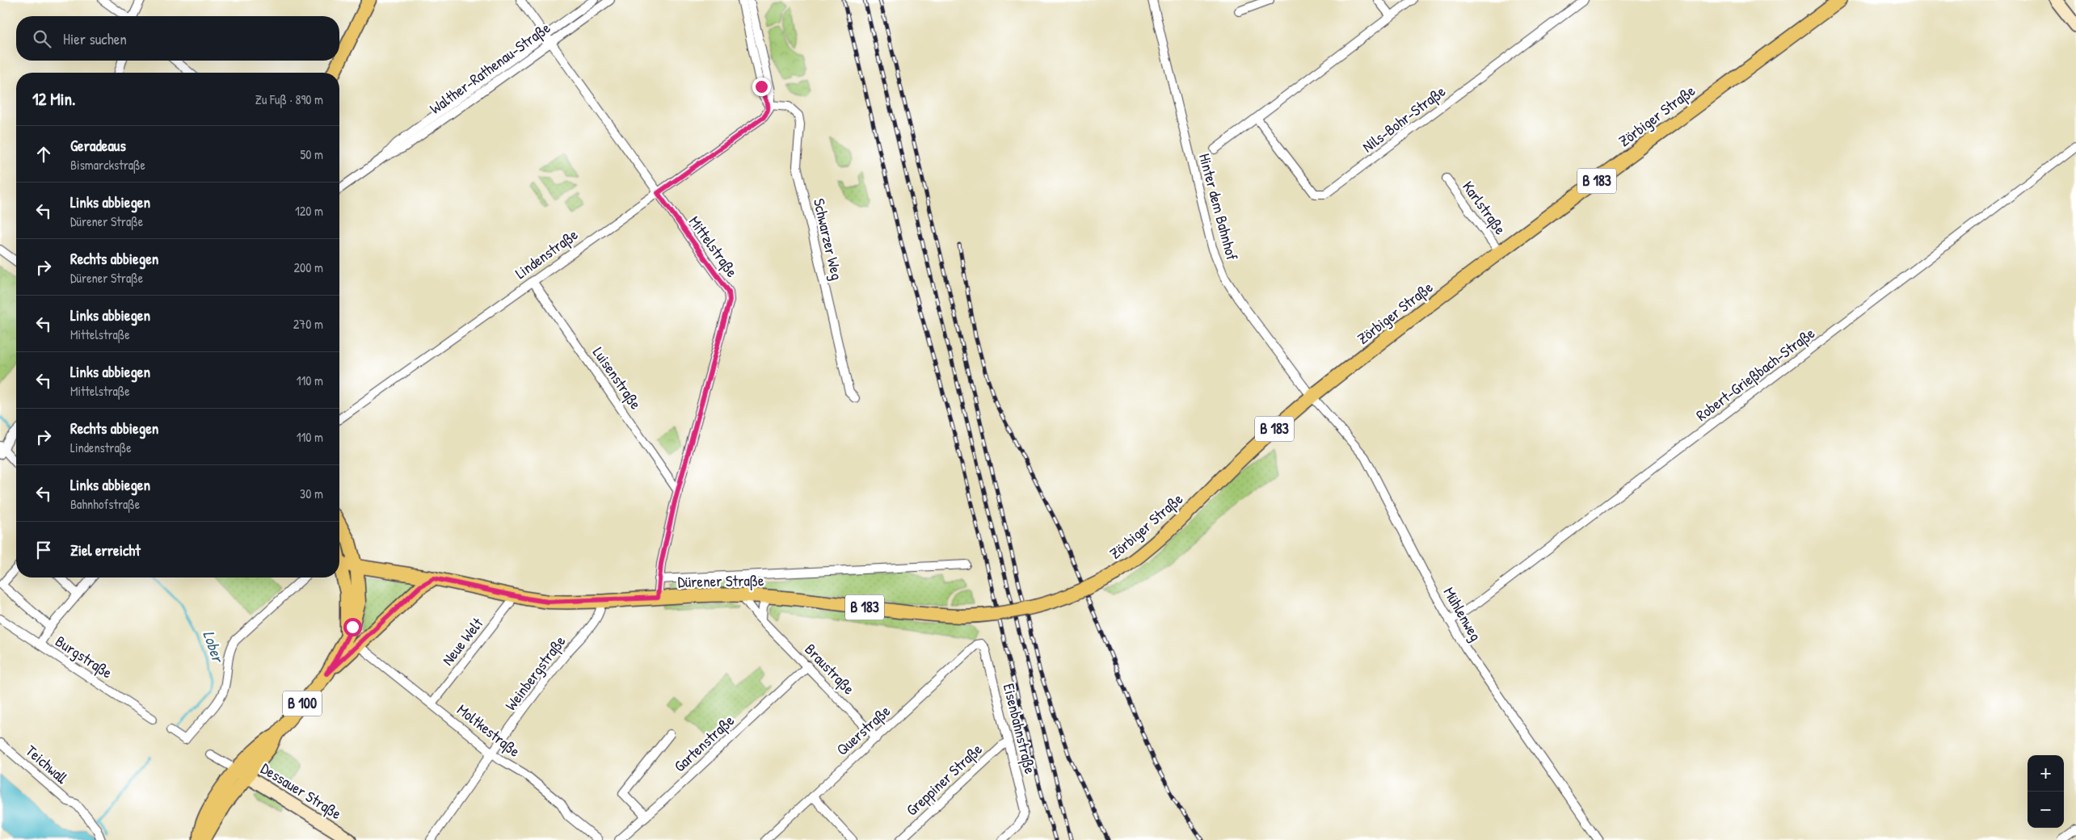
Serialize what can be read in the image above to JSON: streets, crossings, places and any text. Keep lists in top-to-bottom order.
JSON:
{
  "streets": {
    "main road": [
      "Zörbiger Straße",
      "B 183",
      "Dürener Straße",
      "B 100"
    ],
    "street": [
      "Walther-Rathenau-Straße",
      "Nils-Bohr-Straße",
      "Hinter dem Bahnhof",
      "Karlstraße",
      "Schwarzer Weg",
      "Mittelstraße",
      "Lindenstraße",
      "Robert-Grießbach-Straße",
      "Luisenstraße",
      "Mühlenweg",
      "Neue Welt",
      "Burgstraße",
      "Braustraße",
      "Weinbergstraße",
      "Eisenbahnstraße",
      "Moltkestraße",
      "Querstraße",
      "Gartenstraße",
      "Teichwall",
      "Greppiner Straße",
      "Dessauer Straße"
    ]
  },
  "crossings": [
    ["Walther-Rathenau-Straße", "Mittelstraße"],
    ["Zörbiger Straße", "Hinter dem Bahnhof"],
    ["Zörbiger Straße", "Karlstraße"],
    ["Zörbiger Straße", "Dürener Straße"],
    ["Zörbiger Straße", "Mühlenweg"],
    ["Hinter dem Bahnhof", "Mühlenweg"],
    ["Schwarzer Weg", "Lindenstraße"],
    ["Mittelstraße", "Lindenstraße"],
    ["Mittelstraße", "Luisenstraße"],
    ["Mittelstraße", "Dürener Straße"],
    ["Lindenstraße", "Luisenstraße"],
    ["Robert-Grießbach-Straße", "Mühlenweg"],
    ["Dürener Straße", "Neue Welt"],
    ["Dürener Straße", "Braustraße"],
    ["Dürener Straße", "Weinbergstraße"],
    ["Dürener Straße", "B 100"],
    ["Neue Welt", "Moltkestraße"],
    ["Braustraße", "Querstraße"],
    ["Braustraße", "Gartenstraße"],
    ["Weinbergstraße", "Moltkestraße"],
    ["B 100", "Dessauer Straße"],
    ["Eisenbahnstraße", "Querstraße"],
    ["Eisenbahnstraße", "Greppiner Straße"]
  ],
  "water": ["Lober"],
  "page": {
    "search": "Hier suchen",
    "heading": ["12 Min.", "Zu Fuß · 890 m"],
    "list": [
      ["Geradeaus", "Bismarckstraße", "50 m"],
      ["Links abbiegen", "Dürener Straße", "120 m"],
      ["Rechts abbiegen", "Dürener Straße", "200 m"],
      ["Links abbiegen", "Mittelstraße", "270 m"],
      ["Links abbiegen", "Mittelstraße", "110 m"],
      ["Rechts abbiegen", "Lindenstraße", "110 m"],
      ["Links abbiegen", "Bahnhofstraße", "30 m"],
      "Ziel erreicht"
    ],
    "map_buttons": ["+", "−"]
  }
}
